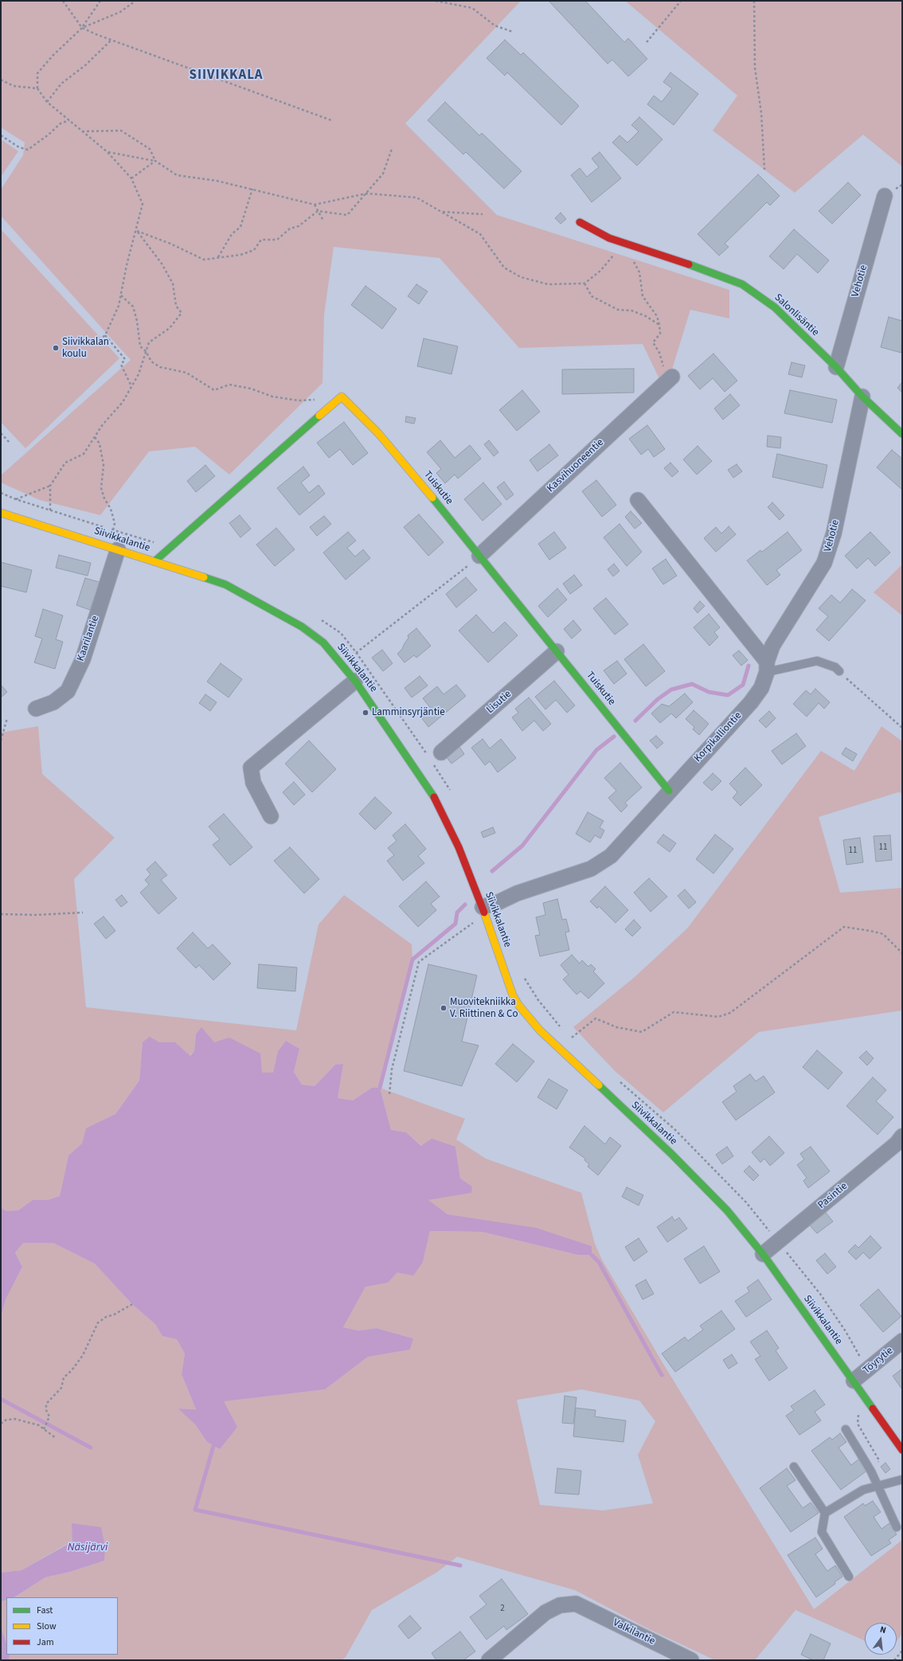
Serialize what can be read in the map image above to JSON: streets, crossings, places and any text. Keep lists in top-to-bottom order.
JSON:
{
  "streets": {
    "main road": ["Salonlisäntie", "Tuiskutie", "Siivikkalantie"],
    "street": [
      "Vehotie",
      "Kasvihuoneentie",
      "Kaarilantie",
      "Lisutie",
      "Korpikalliontie",
      "Pasintie",
      "Töyrytie",
      "Valkilantie"
    ]
  },
  "crossings": [
    ["Vehotie", "Salonlisäntie"],
    ["Vehotie", "Korpikalliontie"],
    ["Kasvihuoneentie", "Tuiskutie"],
    ["Tuiskutie", "Siivikkalantie"],
    ["Tuiskutie", "Lisutie"],
    ["Tuiskutie", "Korpikalliontie"],
    ["Siivikkalantie", "Kaarilantie"],
    ["Siivikkalantie", "Korpikalliontie"],
    ["Siivikkalantie", "Pasintie"],
    ["Siivikkalantie", "Töyrytie"]
  ],
  "districts": ["SIIVIKKALA"],
  "water": ["Näsijärvi"],
  "places": ["Siivikkalan koulu", "Lamminsyrjäntie", "Muovitekniikka V. Riittinen & Co"],
  "house_numbers": ["11", "11", "2"],
  "legend": ["Fast", "Slow", "Jam"],
  "north": "top"
}
